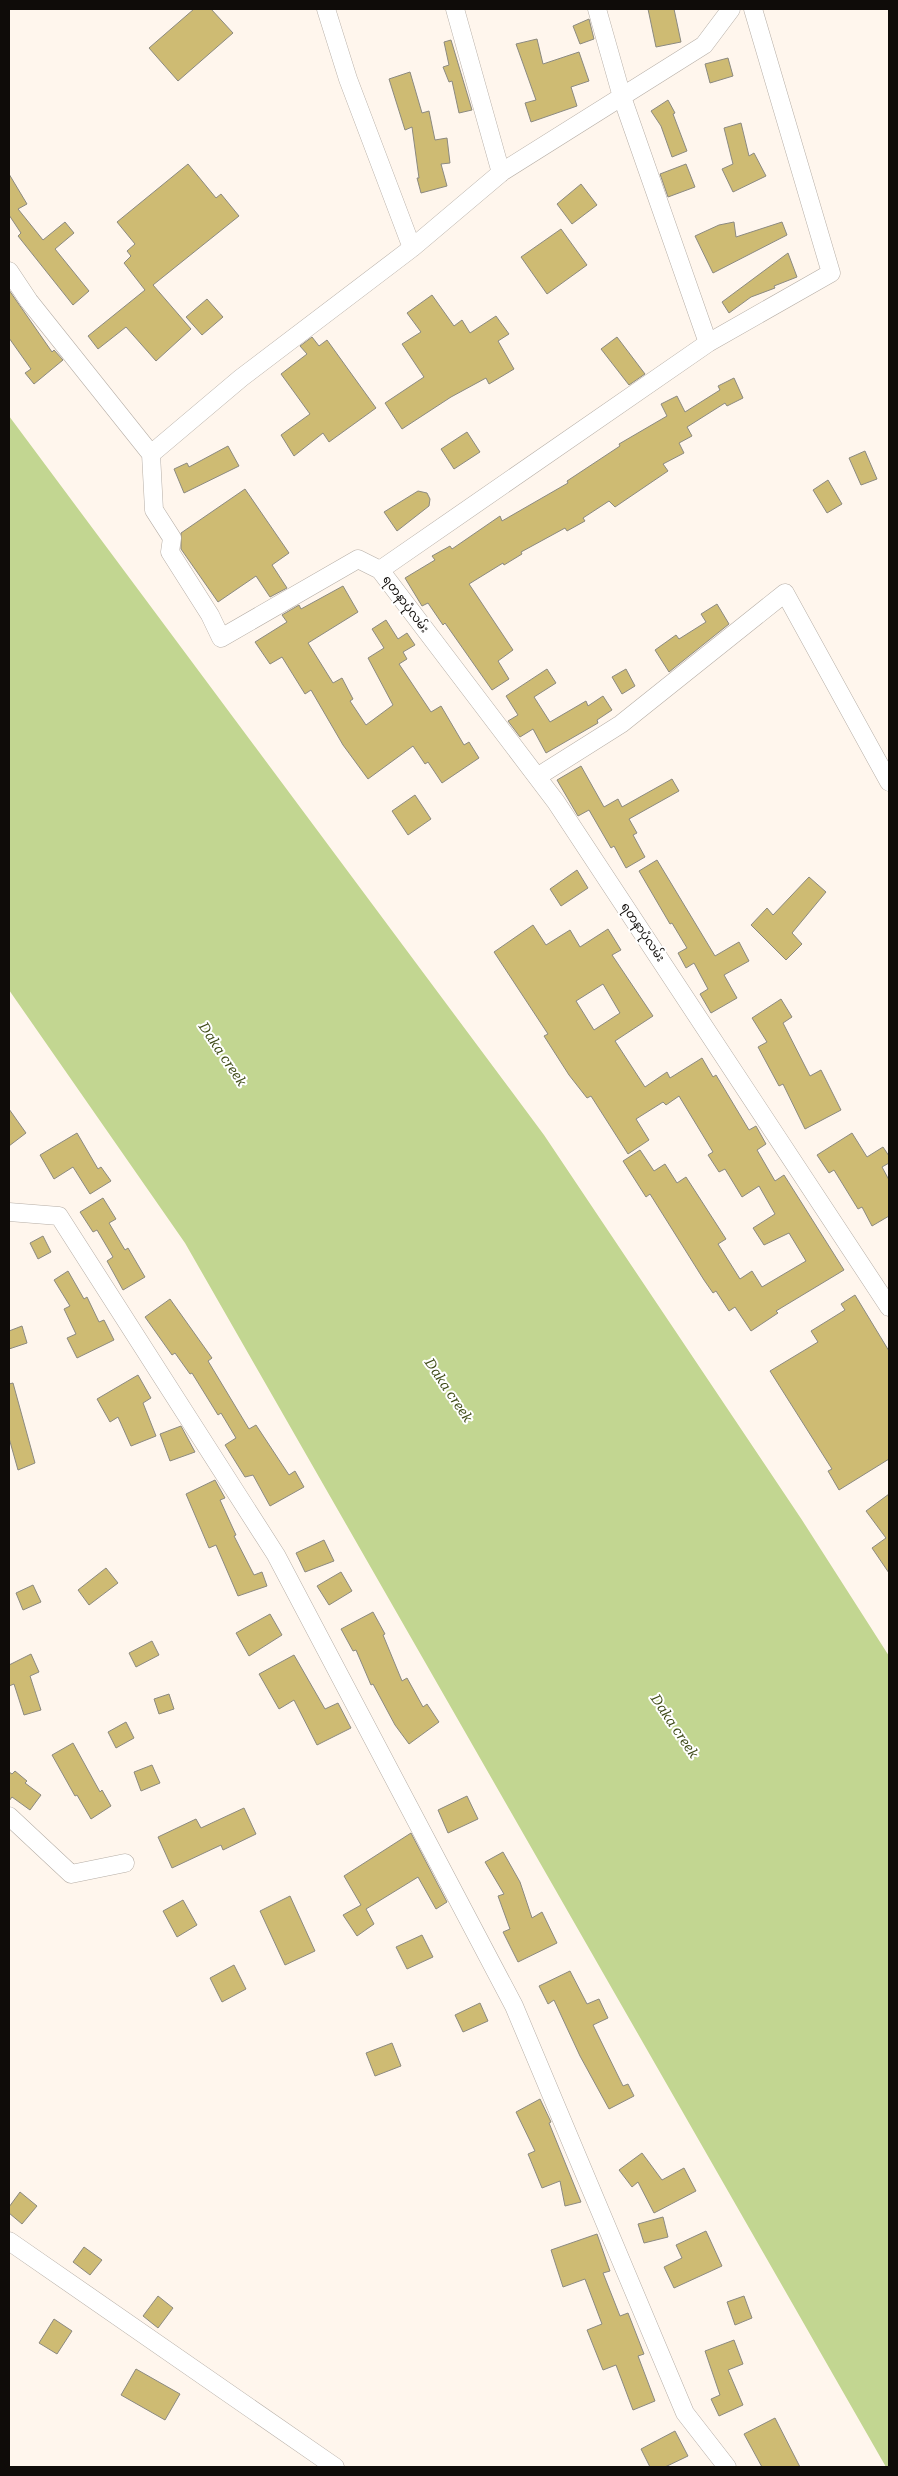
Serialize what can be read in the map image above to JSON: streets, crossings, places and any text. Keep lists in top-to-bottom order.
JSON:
{
  "streets": {
    "street": ["ရတနာပုံလမ်း"]
  },
  "water": ["Daka creek"]
}
